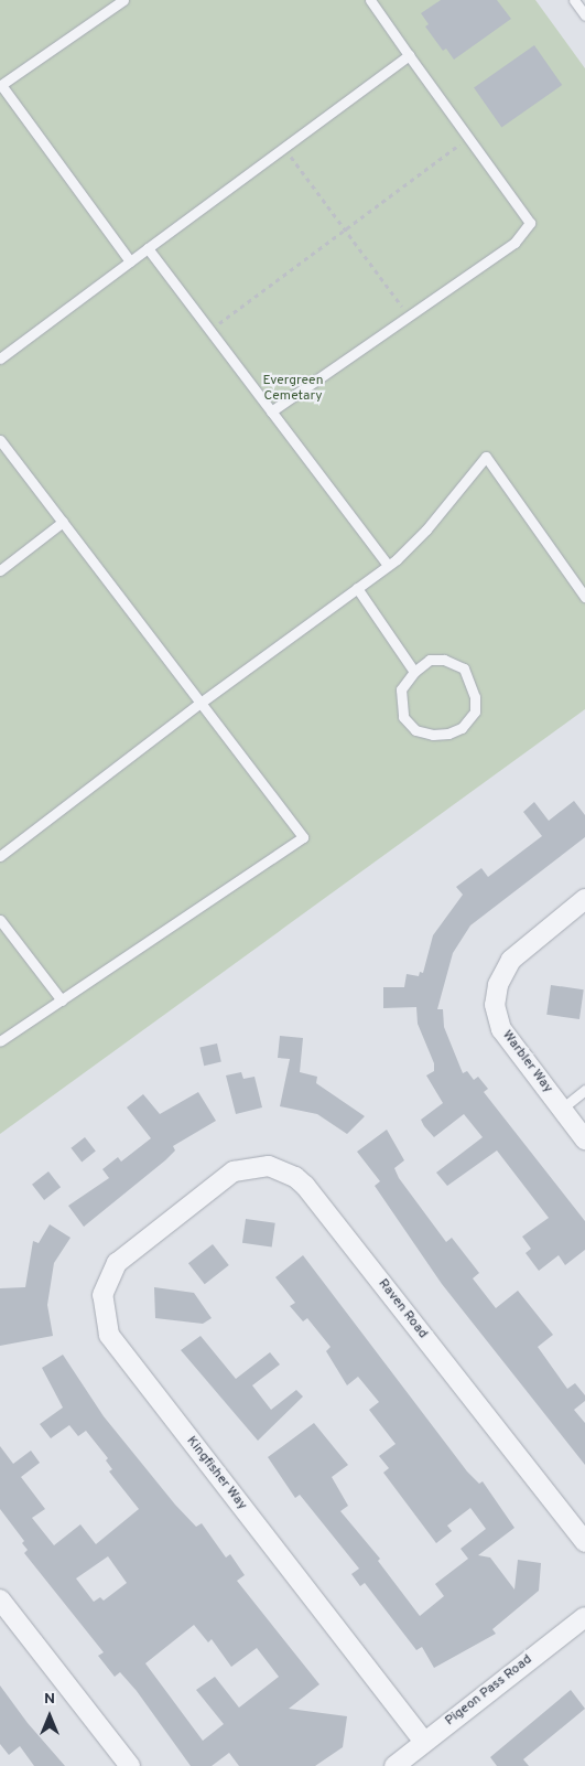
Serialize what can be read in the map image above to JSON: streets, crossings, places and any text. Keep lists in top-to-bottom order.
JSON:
{
  "streets": {
    "street": [
      "Warbler Way",
      "Raven Road",
      "Kingfisher Way",
      "Pigeon Pass Road"
    ]
  },
  "crossings": [
    ["Raven Road", "Kingfisher Way"],
    ["Kingfisher Way", "Pigeon Pass Road"]
  ],
  "parks": ["Evergreen Cemetary"],
  "north": "top"
}
